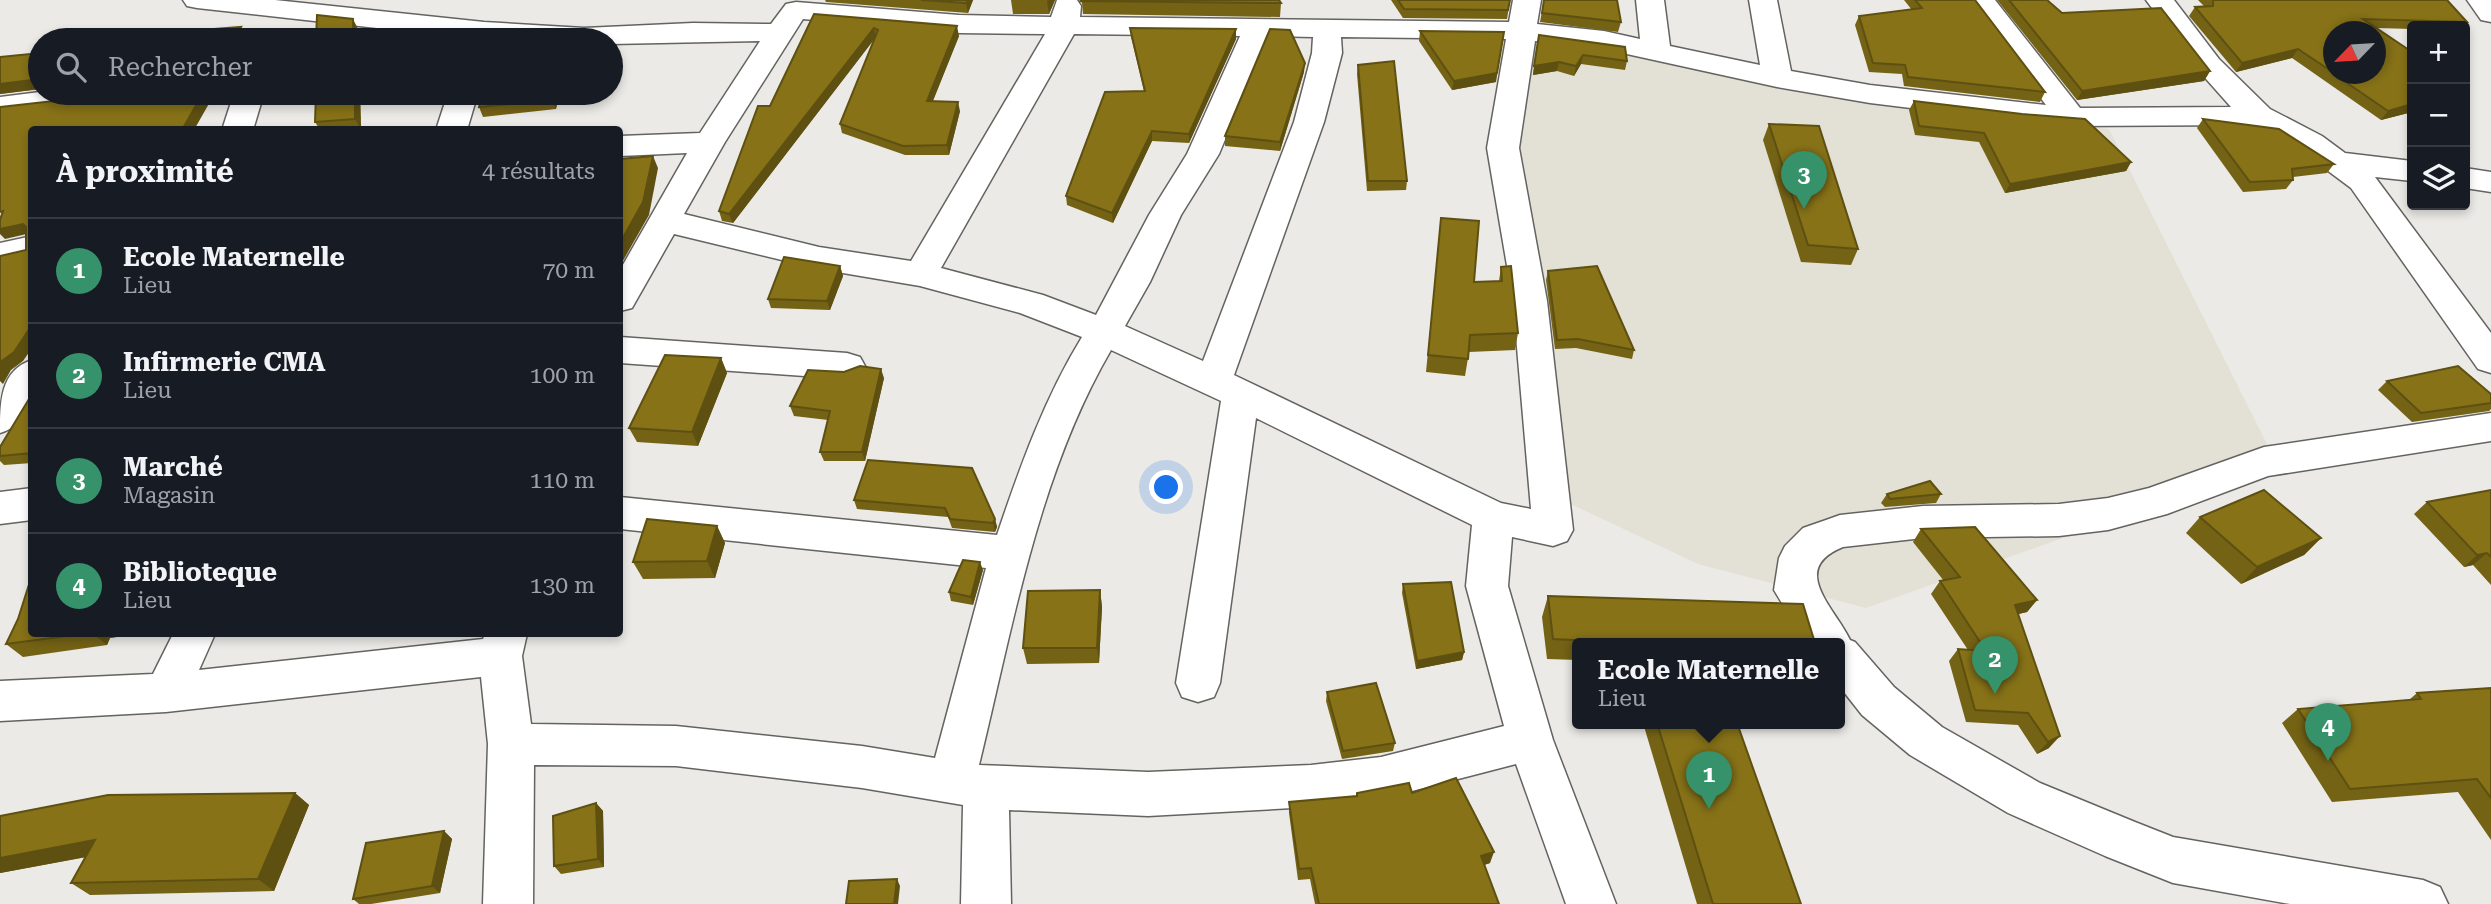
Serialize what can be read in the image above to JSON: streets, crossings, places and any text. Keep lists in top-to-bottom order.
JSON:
{
  "north": "bottom left",
  "page": {
    "map_buttons": ["+", "−"],
    "search": "Rechercher",
    "heading": ["À proximité", "4 résultats"],
    "pins": [
      "3",
      "2",
      "4",
      "1"
    ],
    "list": [
      {
        "mark": "1",
        "name": "Ecole Maternelle",
        "note": "Lieu",
        "value": "70 m"
      },
      {
        "mark": "2",
        "name": "Infirmerie CMA",
        "note": "Lieu",
        "value": "100 m"
      },
      {
        "mark": "3",
        "name": "Marché",
        "note": "Magasin",
        "value": "110 m"
      },
      {
        "mark": "4",
        "name": "Biblioteque",
        "note": "Lieu",
        "value": "130 m"
      }
    ],
    "popup": ["Ecole Maternelle", "Lieu"]
  }
}
